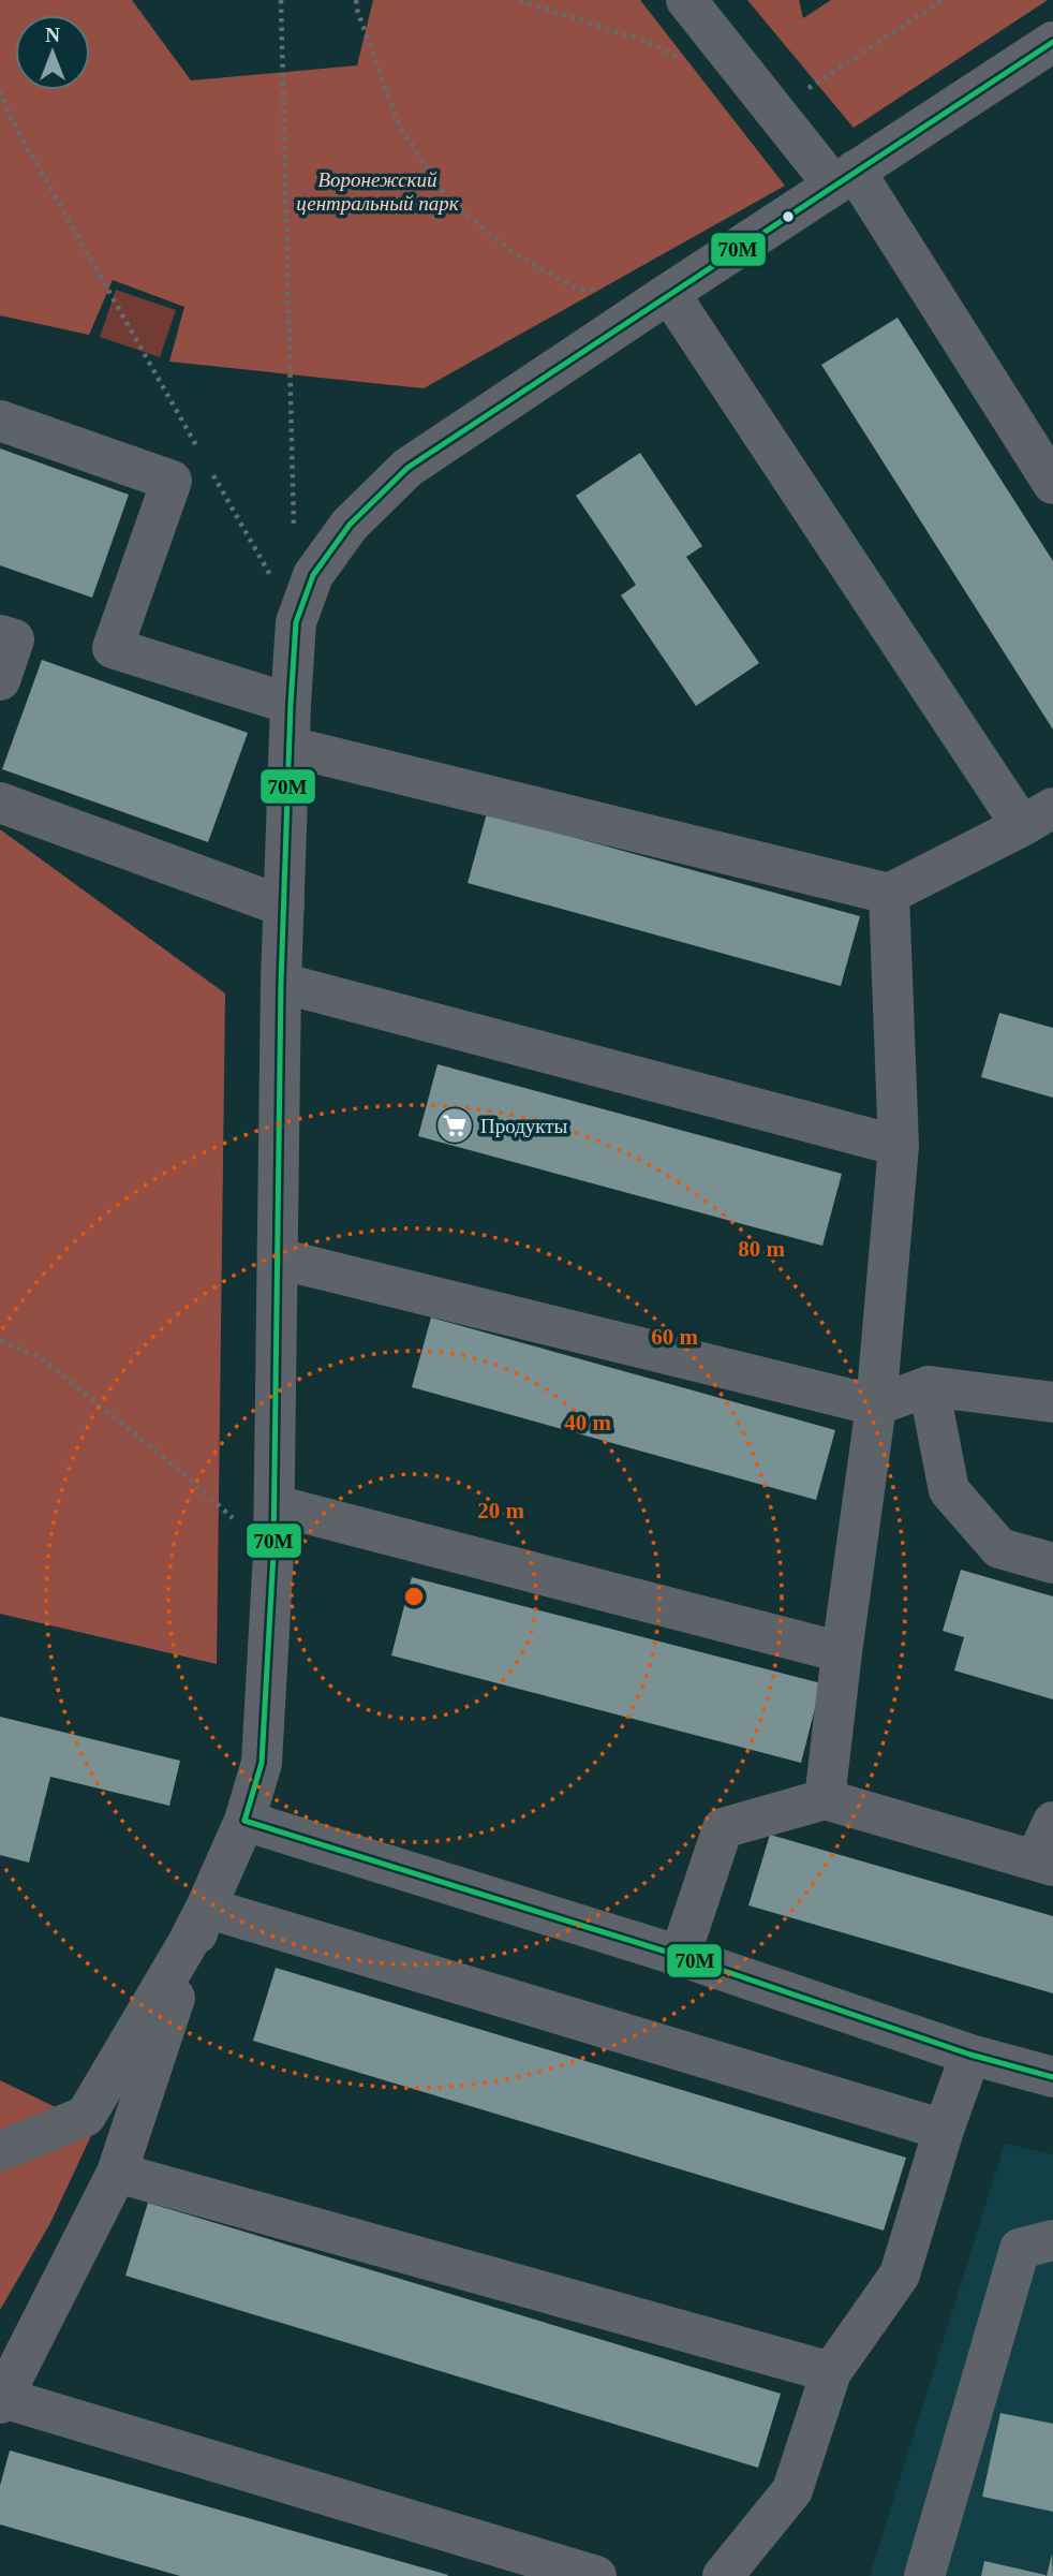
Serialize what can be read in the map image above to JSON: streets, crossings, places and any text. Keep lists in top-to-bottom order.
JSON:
{
  "parks": ["Воронежский центральный парк"],
  "places": {
    "supermarket": ["Продукты"]
  },
  "lines": ["transit line 70М"],
  "north": "top",
  "rings": [
    "80 m",
    "60 m",
    "40 m",
    "20 m"
  ]
}
